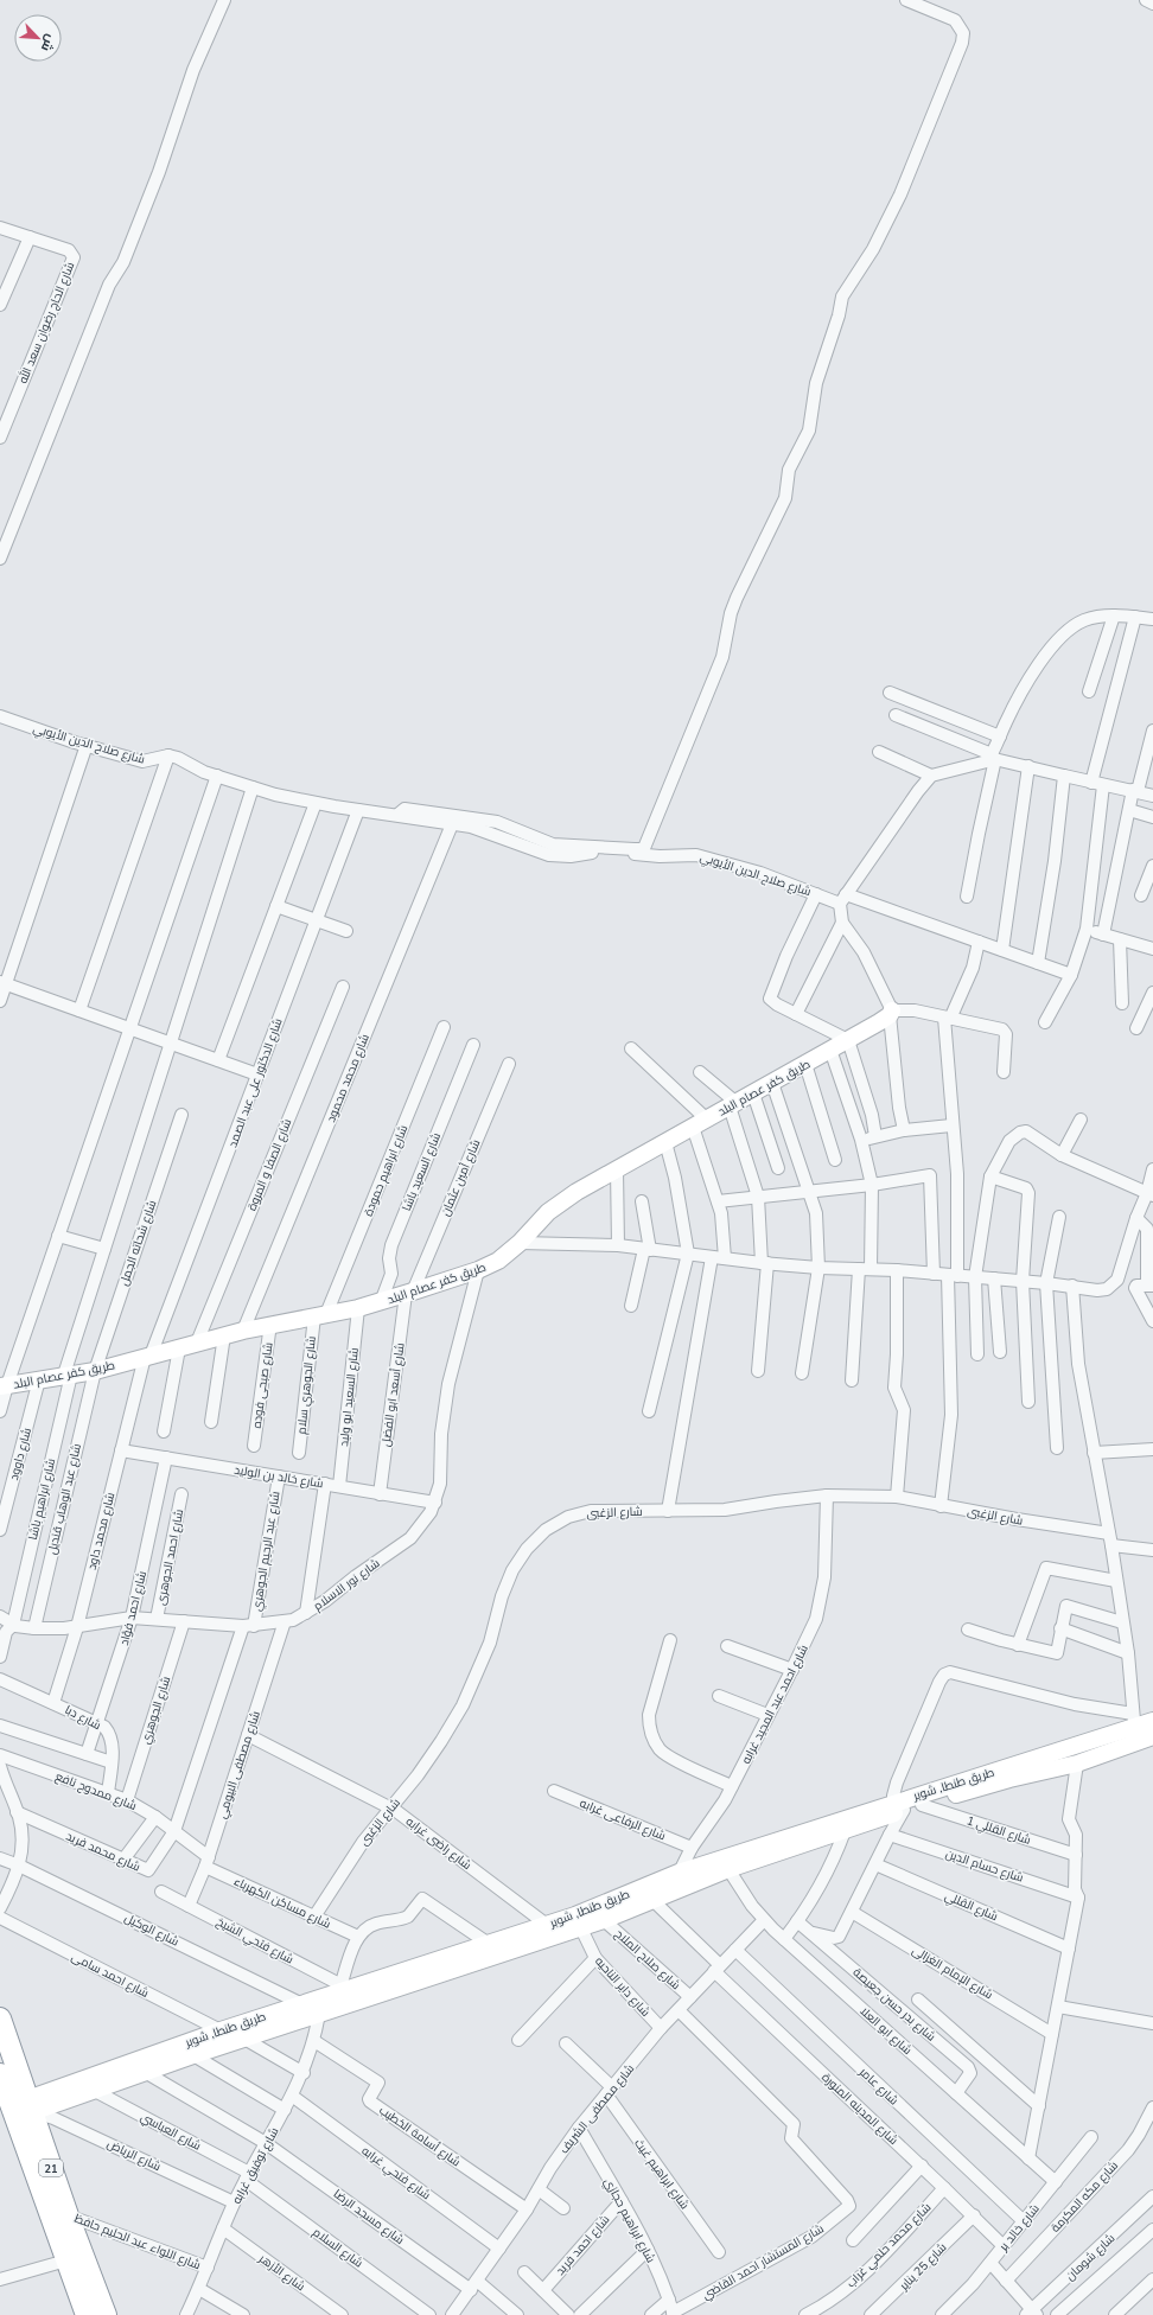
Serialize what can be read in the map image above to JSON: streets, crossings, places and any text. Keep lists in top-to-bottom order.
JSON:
{
  "streets": {
    "highway": ["21"],
    "street": [
      "شارع الحاج رضوان سعد الله",
      "شارع صلاح الدين الأيوبي",
      "شارع محمد محمود",
      "شارع الدكتور على عبد الصمد",
      "طريق كفر عصام البلد",
      "شارع الصفا و المروة",
      "شارع ابراهيم حمودة",
      "شارع السعيد باشا",
      "شارع أمين عثمان",
      "شارع شحاته الجمل",
      "شارع صبحى فوده",
      "شارع الجوهري سلام",
      "شارع أسعد ابو الفضل",
      "شارع السعيد ابو وليد",
      "شارع داوود",
      "شارع خالد بن الوليد",
      "شارع ابراهيم باشا",
      "شارع عبد الوهاب قنديل",
      "شارع الزغبى",
      "شارع محمد داود",
      "شارع عبد الرحيم الجوهري",
      "شارع احمد الجوهرى",
      "شارع نور الاسلام",
      "شارع احمد فؤاد",
      "شارع احمد عبد المجيد غرابه",
      "شارع الجوهري",
      "شارع دبا",
      "شارع مصطفى البيومي",
      "طريق طنطا, شوبر",
      "شارع ممدوح نافع",
      "شارع الرفاعى غرابه",
      "شارع القللي 1",
      "شارع راضى غرابه",
      "شارع محمد فريد",
      "شارع حسام الدين",
      "شارع مساكن الكهرباء",
      "شارع القللي",
      "شارع الوكيل",
      "شارع فتحي الشيخ",
      "شارع صلاح الملاح",
      "شارع الإمام الغزالى",
      "شارع احمد سامى",
      "شارع داير الناحيه",
      "شارع بدر حسن جعيصة",
      "شارع ابو العلا",
      "شارع عامر",
      "شارع مصطفى الشريف",
      "شارع المدينه المنورة",
      "شارع العباسي",
      "شارع أسامة الخطيب",
      "شارع الرياض",
      "شارع توفيق غرابه",
      "شارع فتحي غرابه",
      "شارع ابراهيم غيث",
      "شارع مكه المكرمة",
      "شارع مسجد الرضا",
      "شارع ابراهيم حجازي",
      "شارع خالد بر",
      "شارع اللواء عبد الحليم حافظ",
      "شارع احمد فريد",
      "شارع محمد حلمي غراب",
      "شارع السلام",
      "شارع شومان",
      "شارع المستشار احمد القاضي",
      "شارع 25 يناير",
      "شارع الأزهر"
    ]
  },
  "crossings": [
    ["شارع صلاح الدين الأيوبي", "شارع محمد محمود"],
    ["شارع صلاح الدين الأيوبي", "شارع الدكتور على عبد الصمد"],
    ["شارع صلاح الدين الأيوبي", "شارع ابراهيم باشا"],
    ["شارع محمد محمود", "طريق كفر عصام البلد"],
    ["شارع الدكتور على عبد الصمد", "طريق كفر عصام البلد"],
    ["شارع الدكتور على عبد الصمد", "شارع محمد داود"],
    ["طريق كفر عصام البلد", "شارع الصفا و المروة"],
    ["طريق كفر عصام البلد", "شارع ابراهيم حمودة"],
    ["طريق كفر عصام البلد", "شارع السعيد باشا"],
    ["طريق كفر عصام البلد", "شارع أمين عثمان"],
    ["طريق كفر عصام البلد", "شارع شحاته الجمل"],
    ["طريق كفر عصام البلد", "شارع صبحى فوده"],
    ["طريق كفر عصام البلد", "شارع الجوهري سلام"],
    ["طريق كفر عصام البلد", "شارع أسعد ابو الفضل"],
    ["طريق كفر عصام البلد", "شارع السعيد ابو وليد"],
    ["طريق كفر عصام البلد", "شارع داوود"],
    ["طريق كفر عصام البلد", "شارع ابراهيم باشا"],
    ["طريق كفر عصام البلد", "شارع عبد الوهاب قنديل"],
    ["طريق كفر عصام البلد", "شارع محمد داود"],
    ["طريق كفر عصام البلد", "شارع نور الاسلام"],
    ["شارع ابراهيم حمودة", "شارع الجوهري سلام"],
    ["شارع أمين عثمان", "شارع أسعد ابو الفضل"],
    ["شارع شحاته الجمل", "شارع عبد الوهاب قنديل"],
    ["شارع أسعد ابو الفضل", "شارع خالد بن الوليد"],
    ["شارع السعيد ابو وليد", "شارع خالد بن الوليد"],
    ["شارع خالد بن الوليد", "شارع محمد داود"],
    ["شارع خالد بن الوليد", "شارع عبد الرحيم الجوهري"],
    ["شارع خالد بن الوليد", "شارع نور الاسلام"],
    ["شارع خالد بن الوليد", "شارع احمد فؤاد"],
    ["شارع ابراهيم باشا", "شارع نور الاسلام"],
    ["شارع عبد الوهاب قنديل", "شارع نور الاسلام"],
    ["شارع الزغبى", "شارع احمد عبد المجيد غرابه"],
    ["شارع الزغبى", "شارع راضى غرابه"],
    ["شارع الزغبى", "شارع مساكن الكهرباء"],
    ["شارع محمد داود", "شارع نور الاسلام"],
    ["شارع محمد داود", "شارع دبا"],
    ["شارع عبد الرحيم الجوهري", "شارع نور الاسلام"],
    ["شارع عبد الرحيم الجوهري", "شارع ممدوح نافع"],
    ["شارع عبد الرحيم الجوهري", "شارع محمد فريد"],
    ["شارع احمد الجوهرى", "شارع نور الاسلام"],
    ["شارع نور الاسلام", "شارع احمد فؤاد"],
    ["شارع نور الاسلام", "شارع الجوهري"],
    ["شارع نور الاسلام", "شارع مصطفى البيومي"],
    ["شارع احمد فؤاد", "شارع دبا"],
    ["شارع احمد عبد المجيد غرابه", "طريق طنطا, شوبر"],
    ["شارع احمد عبد المجيد غرابه", "شارع الرفاعى غرابه"],
    ["شارع احمد عبد المجيد غرابه", "شارع المدينه المنورة"],
    ["شارع الجوهري", "شارع ممدوح نافع"],
    ["شارع دبا", "شارع ممدوح نافع"],
    ["شارع مصطفى البيومي", "شارع ممدوح نافع"],
    ["شارع مصطفى البيومي", "شارع راضى غرابه"],
    ["شارع مصطفى البيومي", "شارع مساكن الكهرباء"],
    ["شارع مصطفى البيومي", "شارع فتحي الشيخ"],
    ["طريق طنطا, شوبر", "شارع القللي 1"],
    ["طريق طنطا, شوبر", "شارع راضى غرابه"],
    ["طريق طنطا, شوبر", "شارع الوكيل"],
    ["طريق طنطا, شوبر", "شارع فتحي الشيخ"],
    ["طريق طنطا, شوبر", "شارع صلاح الملاح"],
    ["طريق طنطا, شوبر", "شارع احمد سامى"],
    ["طريق طنطا, شوبر", "شارع داير الناحيه"],
    ["طريق طنطا, شوبر", "شارع ابو العلا"],
    ["طريق طنطا, شوبر", "شارع المدينه المنورة"],
    ["طريق طنطا, شوبر", "شارع العباسي"],
    ["طريق طنطا, شوبر", "شارع الرياض"],
    ["طريق طنطا, شوبر", "شارع توفيق غرابه"],
    ["طريق طنطا, شوبر", "21"],
    ["طريق طنطا, شوبر", "شارع مسجد الرضا"],
    ["شارع ممدوح نافع", "شارع محمد فريد"],
    ["شارع ممدوح نافع", "شارع مساكن الكهرباء"],
    ["شارع صلاح الملاح", "شارع مصطفى الشريف"],
    ["شارع داير الناحيه", "شارع مصطفى الشريف"],
    ["شارع بدر حسن جعيصة", "شارع ابو العلا"],
    ["شارع ابو العلا", "شارع مصطفى الشريف"],
    ["شارع ابو العلا", "شارع خالد بر"],
    ["شارع عامر", "شارع مصطفى الشريف"],
    ["شارع عامر", "شارع خالد بر"],
    ["شارع مصطفى الشريف", "شارع المدينه المنورة"],
    ["شارع مصطفى الشريف", "شارع أسامة الخطيب"],
    ["شارع مصطفى الشريف", "شارع فتحي غرابه"],
    ["شارع مصطفى الشريف", "شارع ابراهيم غيث"],
    ["شارع مصطفى الشريف", "شارع مسجد الرضا"],
    ["شارع مصطفى الشريف", "شارع ابراهيم حجازي"],
    ["شارع مصطفى الشريف", "شارع المستشار احمد القاضي"],
    ["شارع المدينه المنورة", "شارع خالد بر"],
    ["شارع المدينه المنورة", "شارع محمد حلمي غراب"],
    ["شارع المدينه المنورة", "شارع 25 يناير"],
    ["شارع العباسي", "شارع توفيق غرابه"],
    ["شارع العباسي", "شارع السلام"],
    ["شارع أسامة الخطيب", "شارع توفيق غرابه"],
    ["شارع الرياض", "شارع توفيق غرابه"],
    ["شارع الرياض", "21"],
    ["شارع توفيق غرابه", "شارع فتحي غرابه"],
    ["شارع توفيق غرابه", "شارع مسجد الرضا"],
    ["شارع توفيق غرابه", "شارع اللواء عبد الحليم حافظ"],
    ["شارع توفيق غرابه", "شارع السلام"],
    ["شارع توفيق غرابه", "شارع الأزهر"],
    ["21", "شارع اللواء عبد الحليم حافظ"],
    ["شارع ابراهيم حجازي", "شارع احمد فريد"],
    ["شارع ابراهيم حجازي", "شارع المستشار احمد القاضي"]
  ],
  "north": "bottom right"
}
